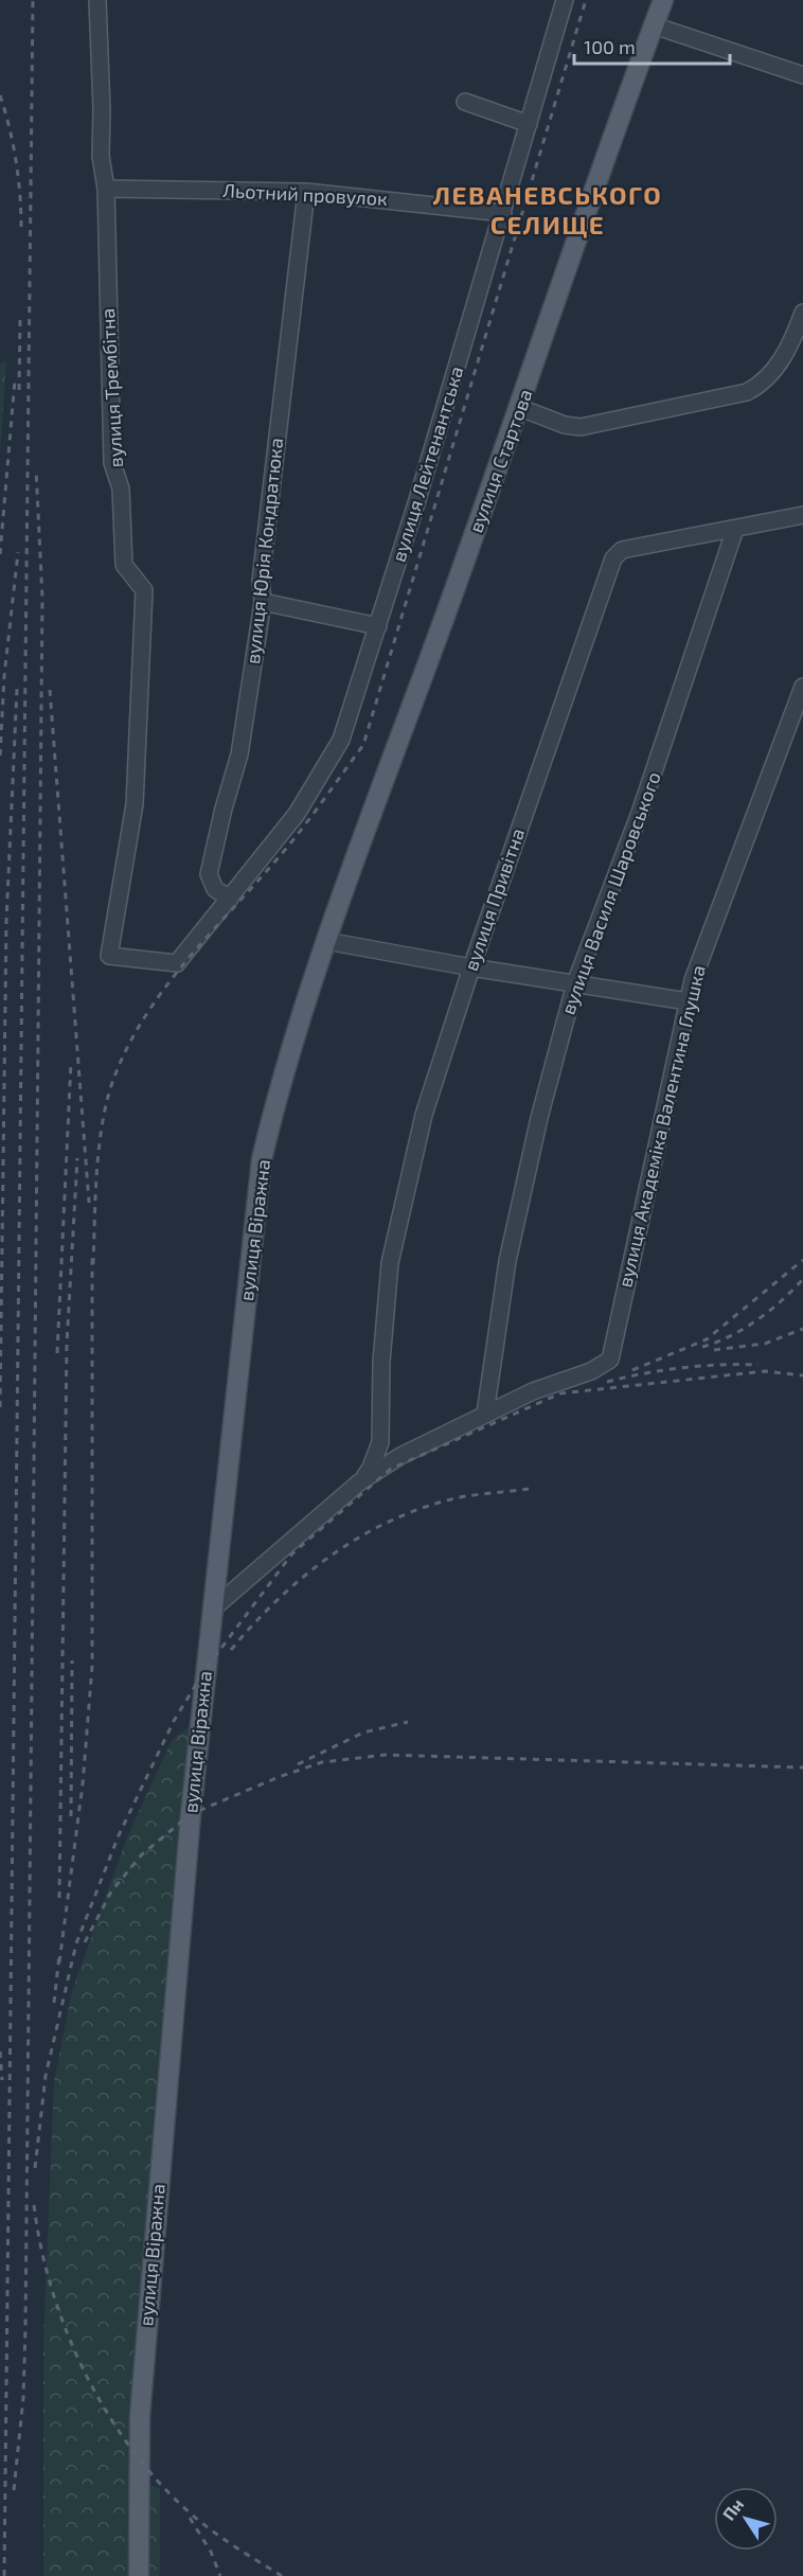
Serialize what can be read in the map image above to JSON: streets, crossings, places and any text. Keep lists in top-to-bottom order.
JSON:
{
  "streets": {
    "main road": ["вулиця Стартова", "вулиця Віражна"],
    "street": [
      "Льотний провулок",
      "вулиця Трембітна",
      "вулиця Лейтенантська",
      "вулиця Юрія Кондратюка",
      "вулиця Василя Шаровського",
      "вулиця Привітна",
      "вулиця Академіка Валентина Глушка"
    ]
  },
  "crossings": [
    ["Льотний провулок", "вулиця Трембітна"],
    ["Льотний провулок", "вулиця Лейтенантська"],
    ["Льотний провулок", "вулиця Юрія Кондратюка"],
    ["вулиця Трембітна", "вулиця Лейтенантська"],
    ["вулиця Стартова", "вулиця Віражна"],
    ["вулиця Лейтенантська", "вулиця Юрія Кондратюка"],
    ["вулиця Василя Шаровського", "вулиця Привітна"],
    ["вулиця Василя Шаровського", "вулиця Академіка Валентина Глушка"]
  ],
  "districts": ["ЛЕВАНЕВСЬКОГО СЕЛИЩЕ"],
  "scale_bar": "100 m",
  "north": "top left"
}
